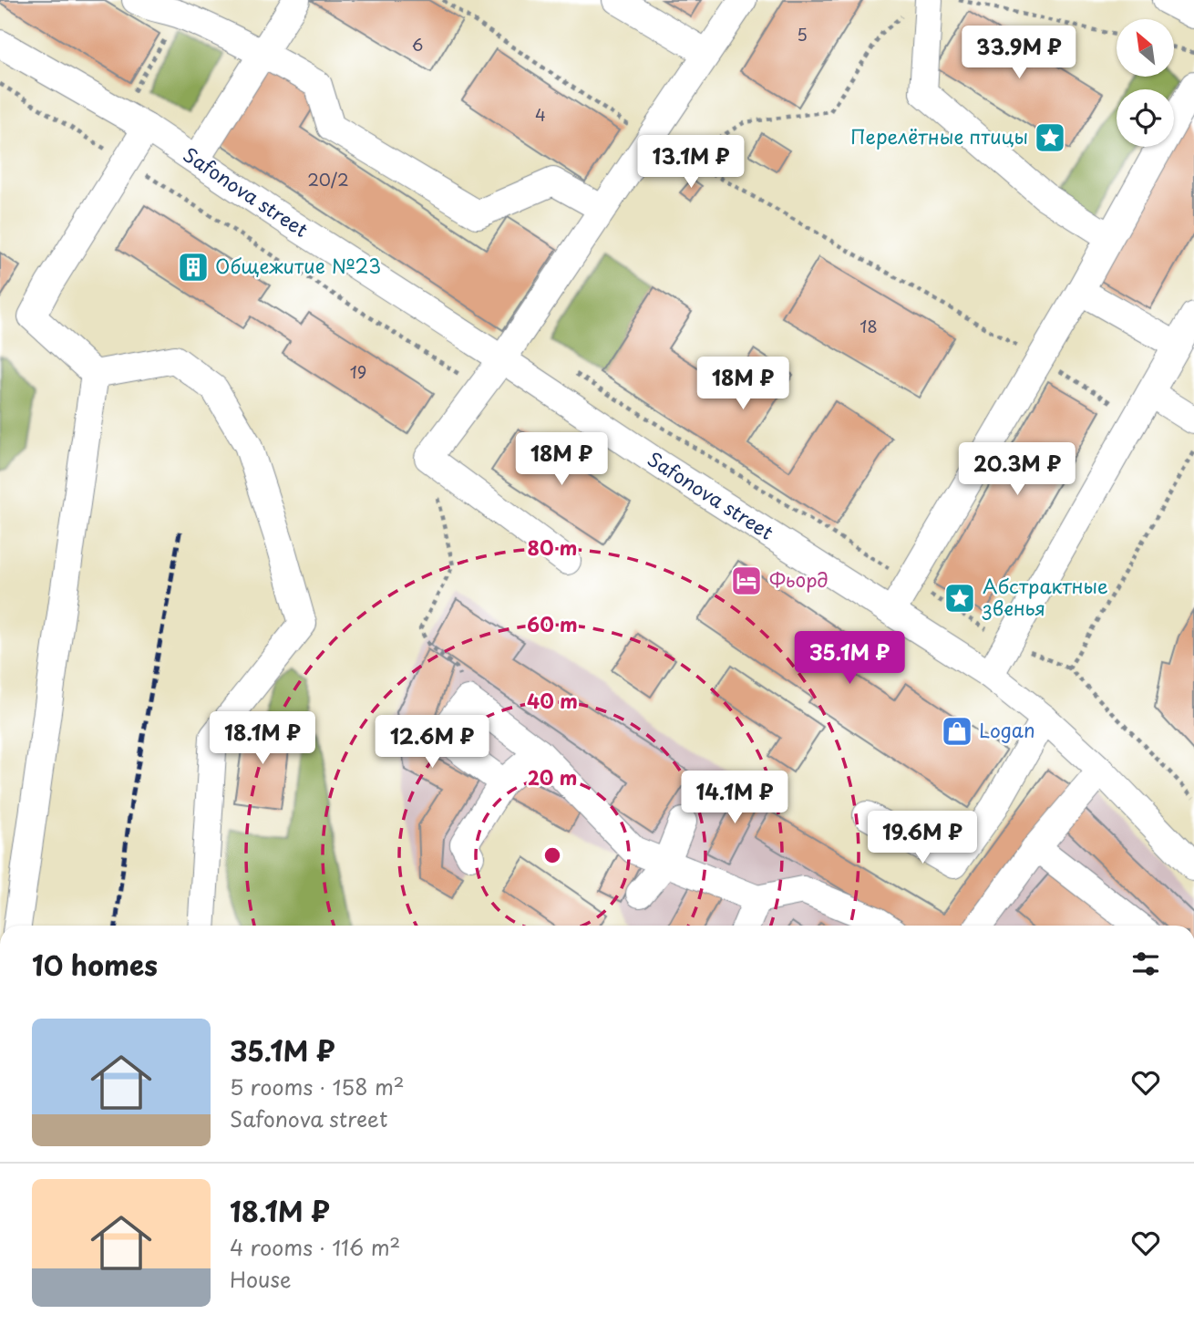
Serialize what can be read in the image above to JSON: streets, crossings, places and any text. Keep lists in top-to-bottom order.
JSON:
{
  "streets": {
    "street": ["Safonova street"]
  },
  "places": {
    "place": ["Перелётные птицы", "Абстрактные звенья"],
    "building": ["Общежитие №23"],
    "hotel": ["Фьорд"],
    "shop": ["Logan"]
  },
  "house_numbers": [
    "5",
    "6",
    "4",
    "20/2",
    "18",
    "19"
  ],
  "north": "top left",
  "page": {
    "price": [
      "33.9M ₽",
      "13.1M ₽",
      "18M ₽",
      "18M ₽",
      "20.3M ₽",
      "35.1M ₽",
      "18.1M ₽",
      "12.6M ₽",
      "14.1M ₽",
      "19.6M ₽"
    ],
    "heading": "10 homes",
    "list": [
      {
        "name": "35.1M ₽",
        "note": "5 rooms · 158 m² · Safonova street"
      },
      {
        "name": "18.1M ₽",
        "note": "4 rooms · 116 m² · House"
      }
    ]
  },
  "rings": [
    "80 m",
    "60 m",
    "40 m",
    "20 m"
  ]
}
